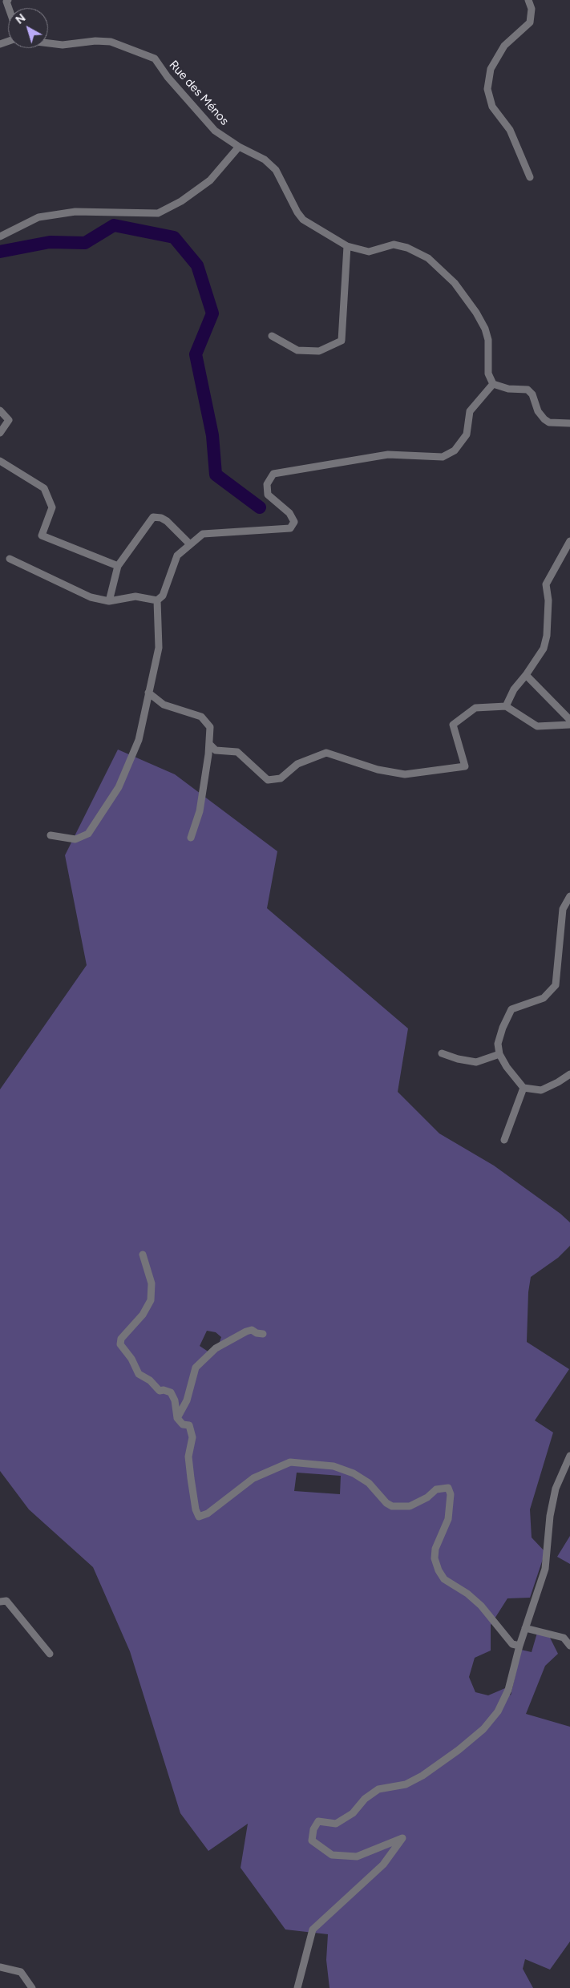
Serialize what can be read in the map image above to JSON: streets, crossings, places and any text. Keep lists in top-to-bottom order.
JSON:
{
  "streets": {
    "street": ["Rue des Ménos"]
  },
  "north": "top left"
}
